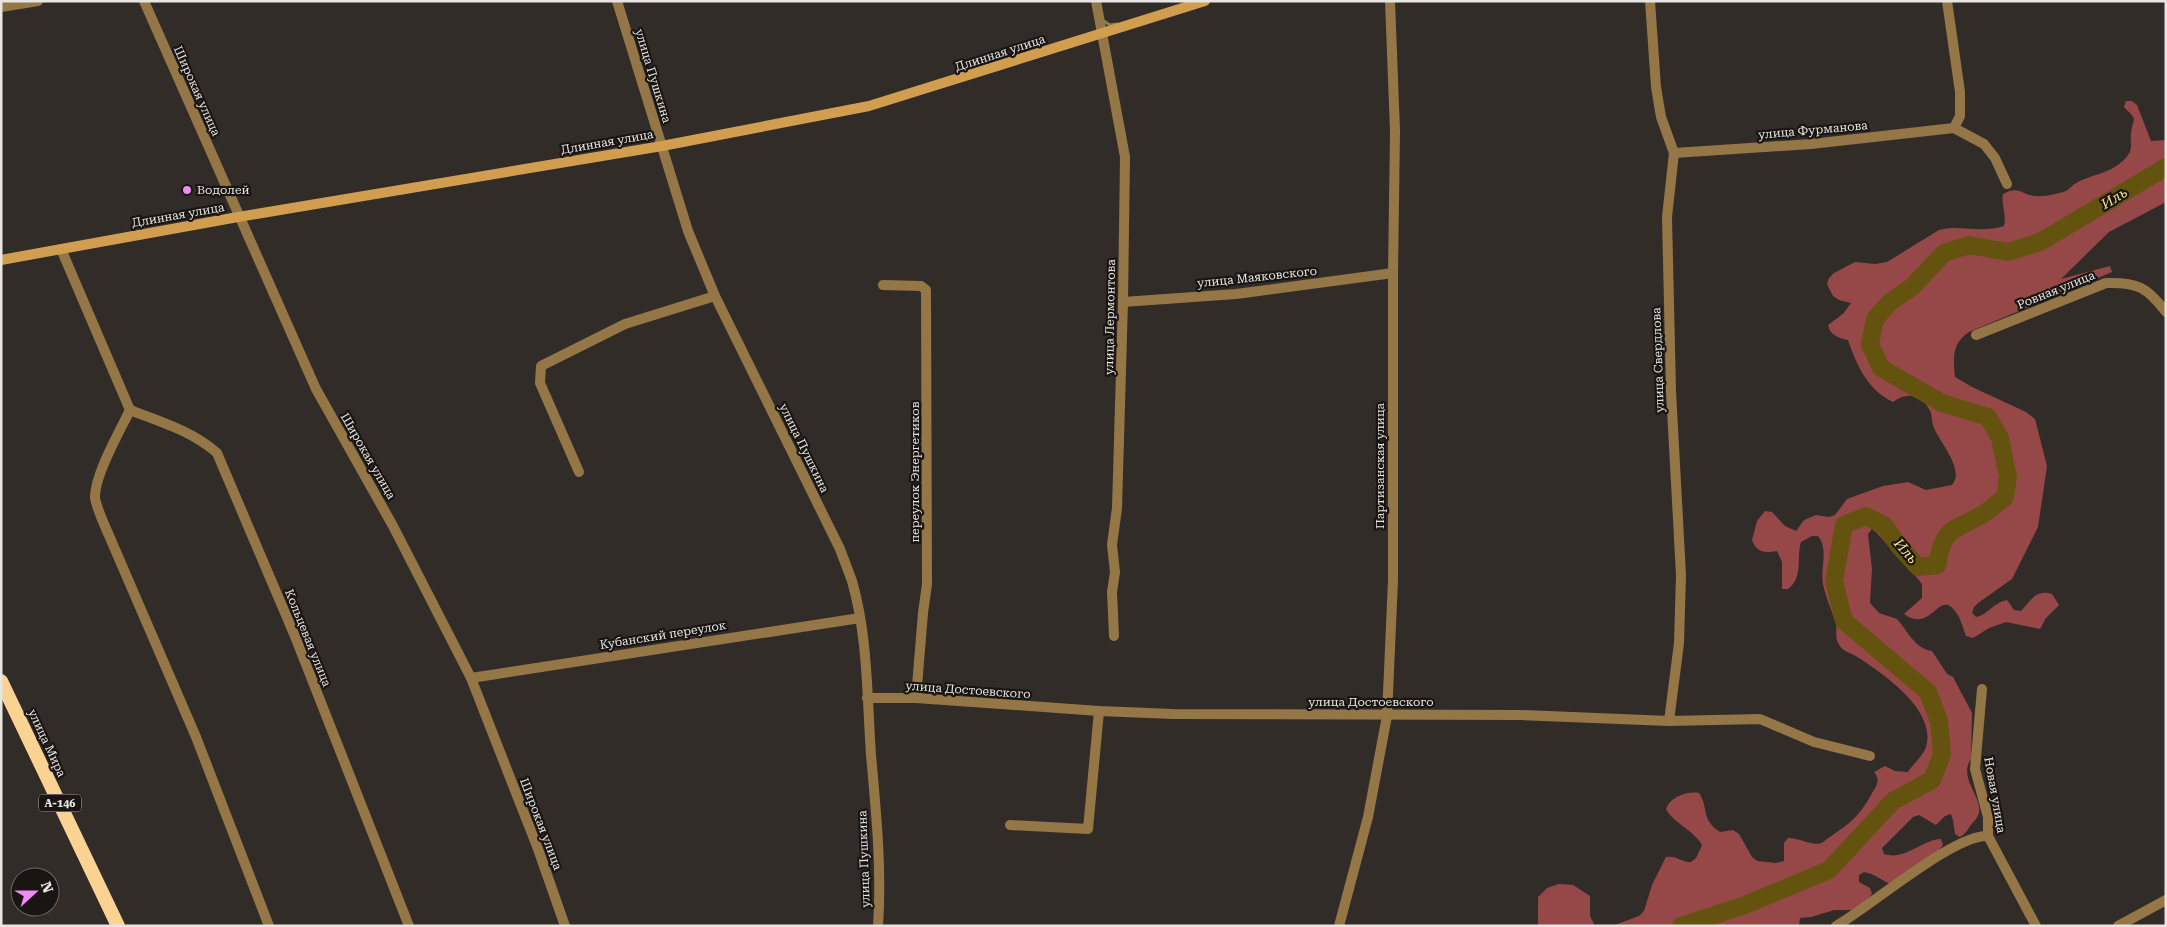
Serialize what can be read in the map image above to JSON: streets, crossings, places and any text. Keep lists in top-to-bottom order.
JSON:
{
  "streets": {
    "highway": ["улица Мира", "А-146"],
    "main road": ["Длинная улица"],
    "street": [
      "улица Пушкина",
      "Широкая улица",
      "улица Фурманова",
      "улица Маяковского",
      "Ровная улица",
      "улица Лермонтова",
      "улица Свердлова",
      "Партизанская улица",
      "переулок Энергетиков",
      "Кубанский переулок",
      "Кольцевая улица",
      "улица Достоевского",
      "Новая улица"
    ]
  },
  "crossings": [
    ["Длинная улица", "улица Пушкина"],
    ["Длинная улица", "Широкая улица"],
    ["Длинная улица", "улица Лермонтова"],
    ["улица Пушкина", "Кубанский переулок"],
    ["улица Пушкина", "улица Достоевского"],
    ["Широкая улица", "Кубанский переулок"],
    ["улица Фурманова", "улица Свердлова"],
    ["улица Маяковского", "улица Лермонтова"],
    ["улица Маяковского", "Партизанская улица"],
    ["улица Свердлова", "улица Достоевского"],
    ["Партизанская улица", "улица Достоевского"],
    ["переулок Энергетиков", "улица Достоевского"]
  ],
  "water": ["Иль"],
  "places": ["Водолей"],
  "north": "right"
}
